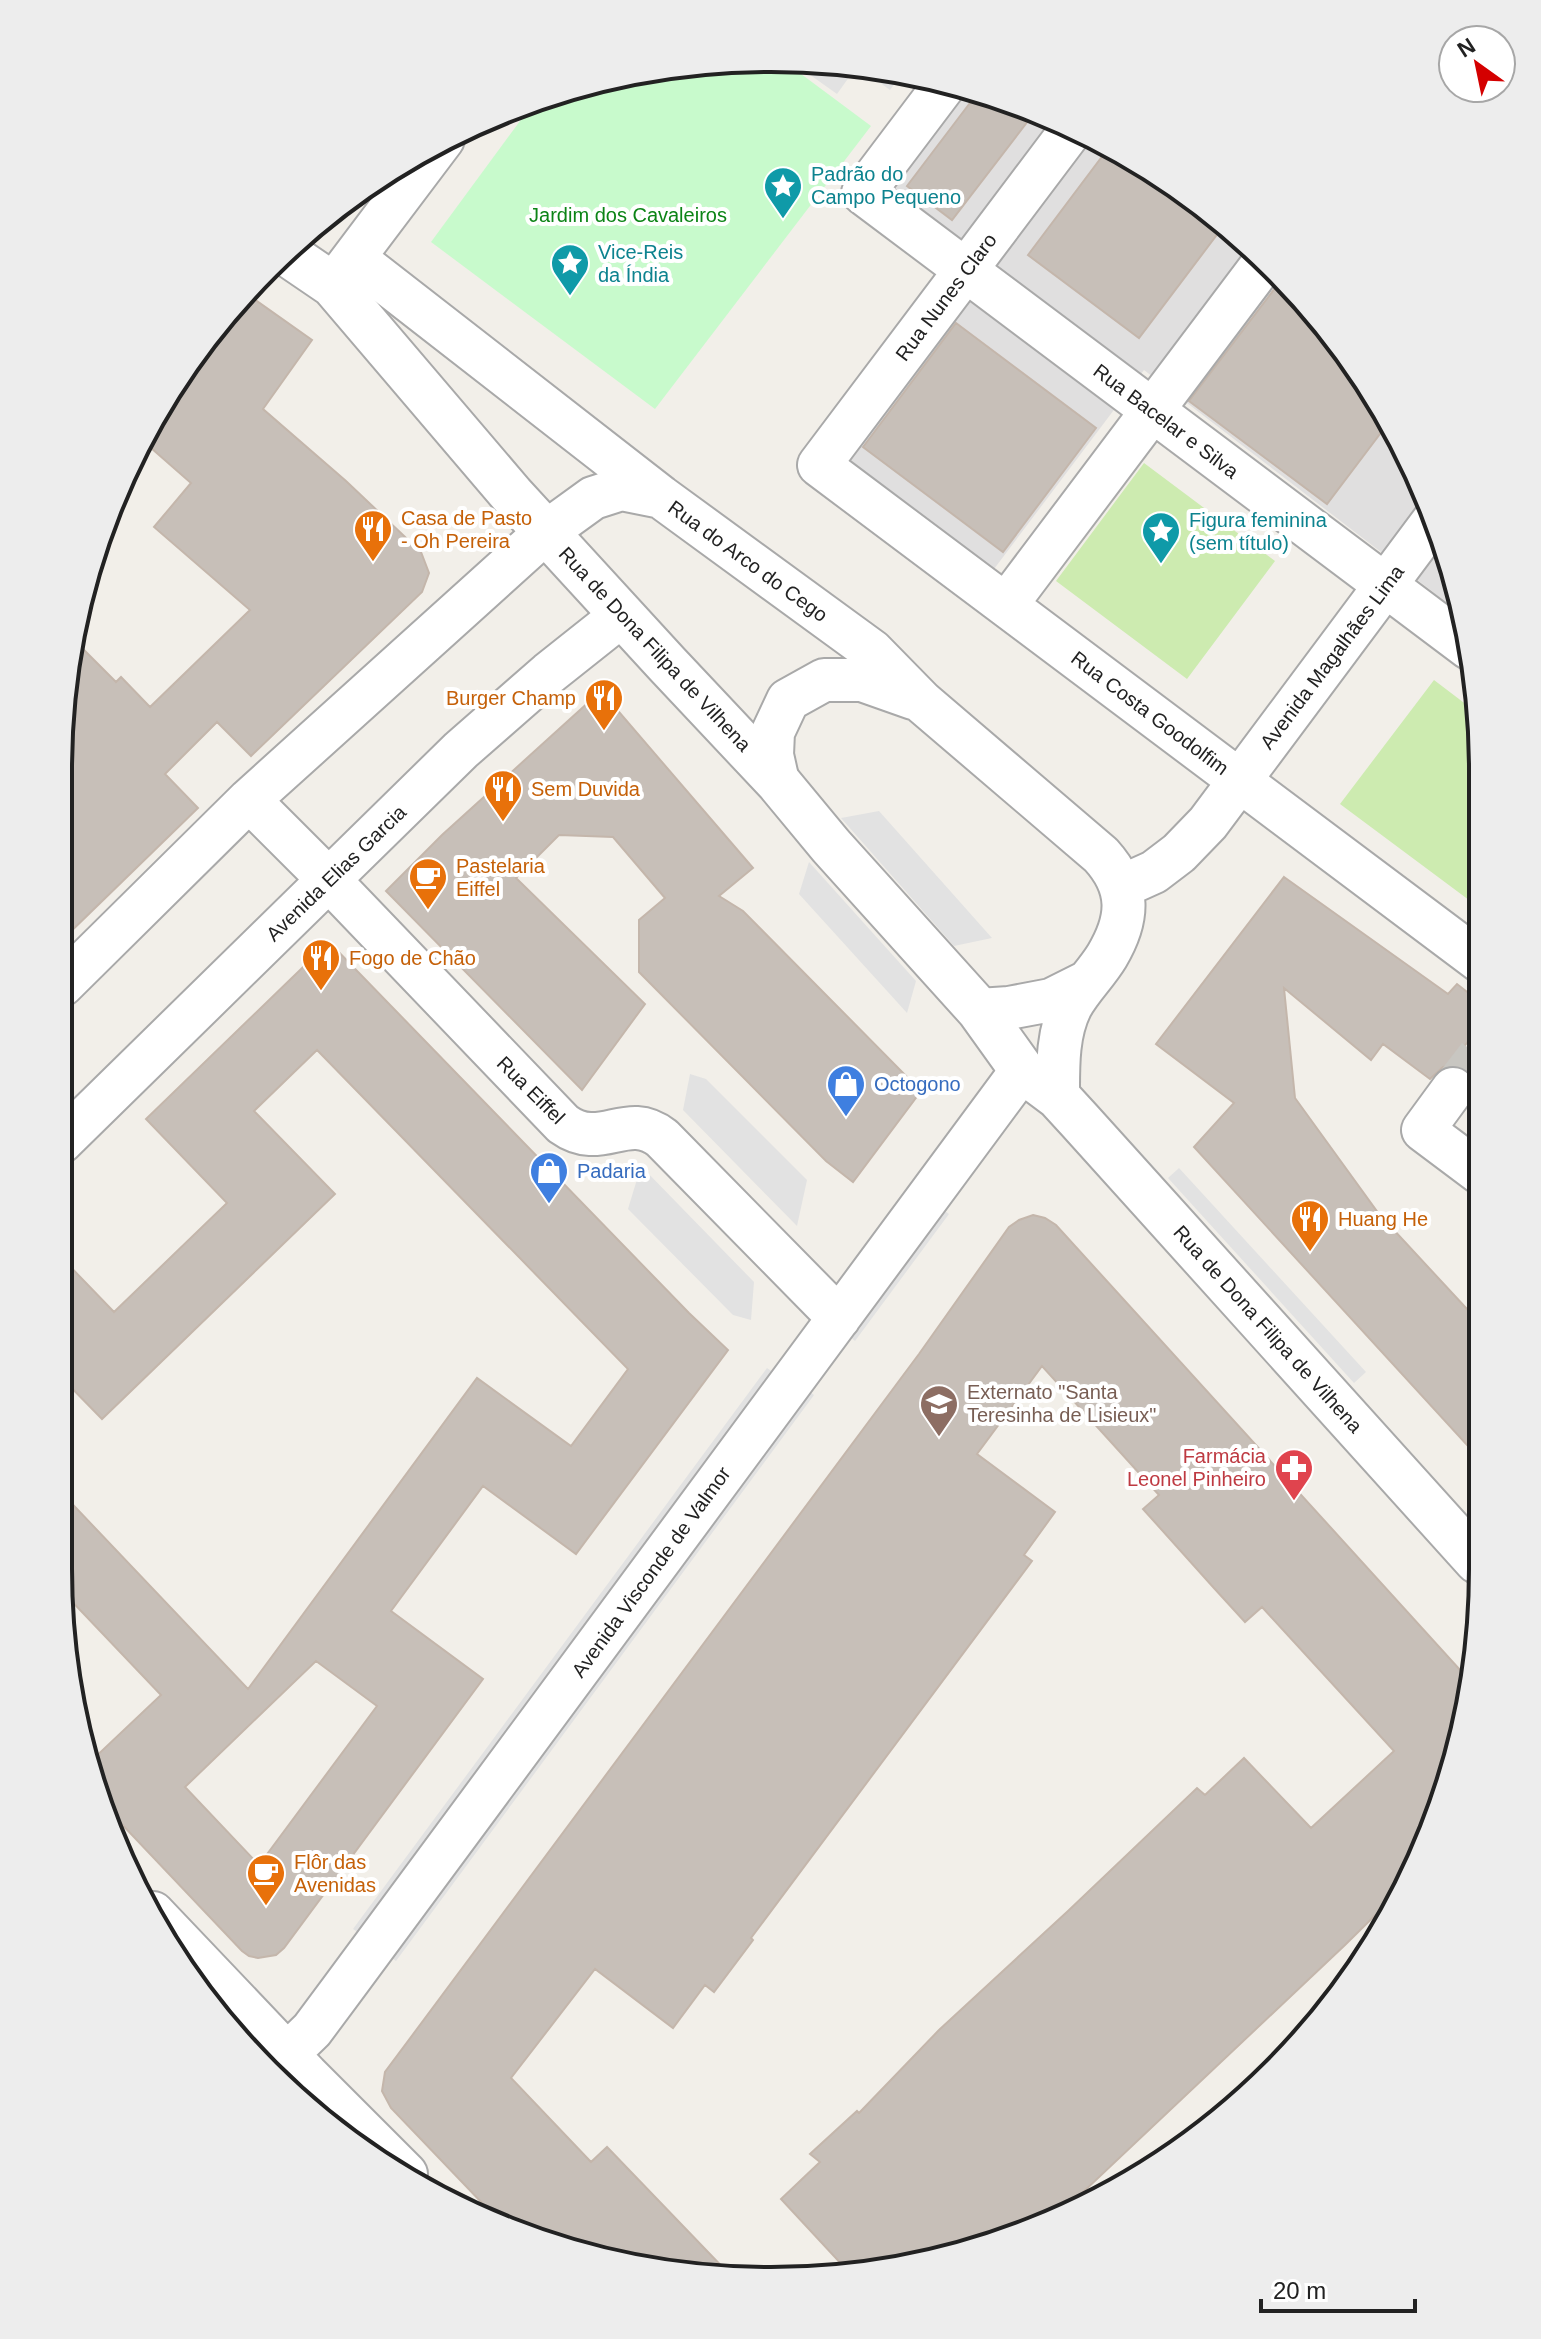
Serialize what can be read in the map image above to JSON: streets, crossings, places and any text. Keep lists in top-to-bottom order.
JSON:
{
  "streets": {
    "street": [
      "Rua Nunes Claro",
      "Rua Bacelar e Silva",
      "Rua do Arco do Cego",
      "Rua de Dona Filipa de Vilhena",
      "Avenida Magalhães Lima",
      "Rua Costa Goodolfim",
      "Avenida Elias Garcia",
      "Rua Eiffel",
      "Avenida Visconde de Valmor"
    ]
  },
  "crossings": [
    ["Rua Nunes Claro", "Rua Bacelar e Silva"],
    ["Rua Nunes Claro", "Rua Costa Goodolfim"],
    ["Rua Bacelar e Silva", "Avenida Magalhães Lima"],
    ["Rua do Arco do Cego", "Rua de Dona Filipa de Vilhena"],
    ["Rua do Arco do Cego", "Avenida Magalhães Lima"],
    ["Rua de Dona Filipa de Vilhena", "Avenida Elias Garcia"],
    ["Rua de Dona Filipa de Vilhena", "Avenida Visconde de Valmor"],
    ["Avenida Magalhães Lima", "Rua Costa Goodolfim"],
    ["Avenida Elias Garcia", "Rua Eiffel"],
    ["Rua Eiffel", "Avenida Visconde de Valmor"]
  ],
  "parks": ["Jardim dos Cavaleiros"],
  "places": {
    "place": ["Padrão do Campo Pequeno", "Vice-Reis da Índia", "Figura feminina (sem título)"],
    "restaurant": [
      "Casa de Pasto - Oh Pereira",
      "Burger Champ",
      "Sem Duvida",
      "Fogo de Chão",
      "Huang He"
    ],
    "cafe": ["Pastelaria Eiffel", "Flôr das Avenidas"],
    "shop": ["Octogono", "Padaria"],
    "school or university": ["Externato \"Santa Teresinha de Lisieux\""],
    "pharmacy": ["Farmácia Leonel Pinheiro"]
  },
  "scale_bar": "20 m",
  "north": "top left"
}
